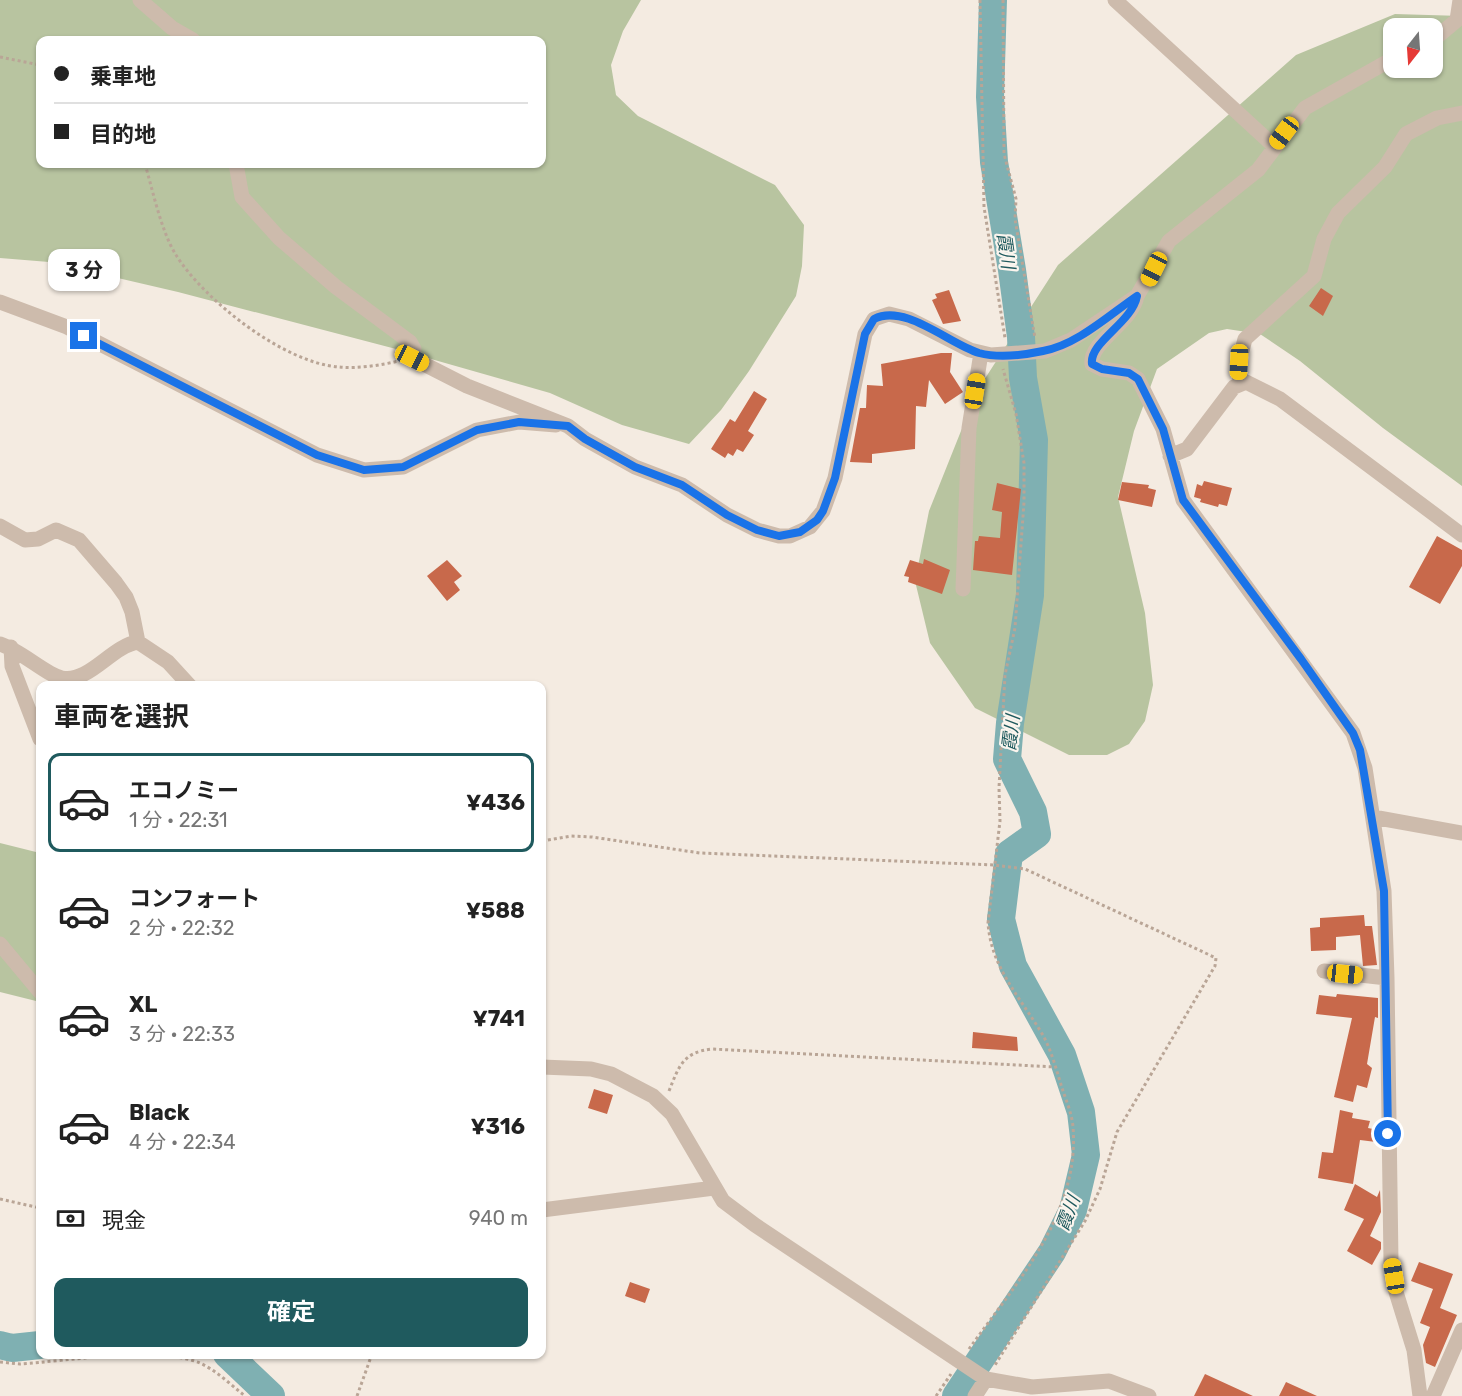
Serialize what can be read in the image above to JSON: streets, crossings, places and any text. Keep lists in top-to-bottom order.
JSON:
{
  "water": ["霞川"],
  "north": "bottom",
  "page": {
    "banner": ["乗車地", "目的地"],
    "bubble": "3 分",
    "heading": "車両を選択",
    "list": [
      {
        "name": "エコノミー",
        "note": "1 分 · 22:31",
        "value": "¥436"
      },
      {
        "name": "コンフォート",
        "note": "2 分 · 22:32",
        "value": "¥588"
      },
      {
        "name": "XL",
        "note": "3 分 · 22:33",
        "value": "¥741"
      },
      {
        "name": "Black",
        "note": "4 分 · 22:34",
        "value": "¥316"
      }
    ],
    "pay": ["現金", "940 m"],
    "buttons": "確定"
  }
}
